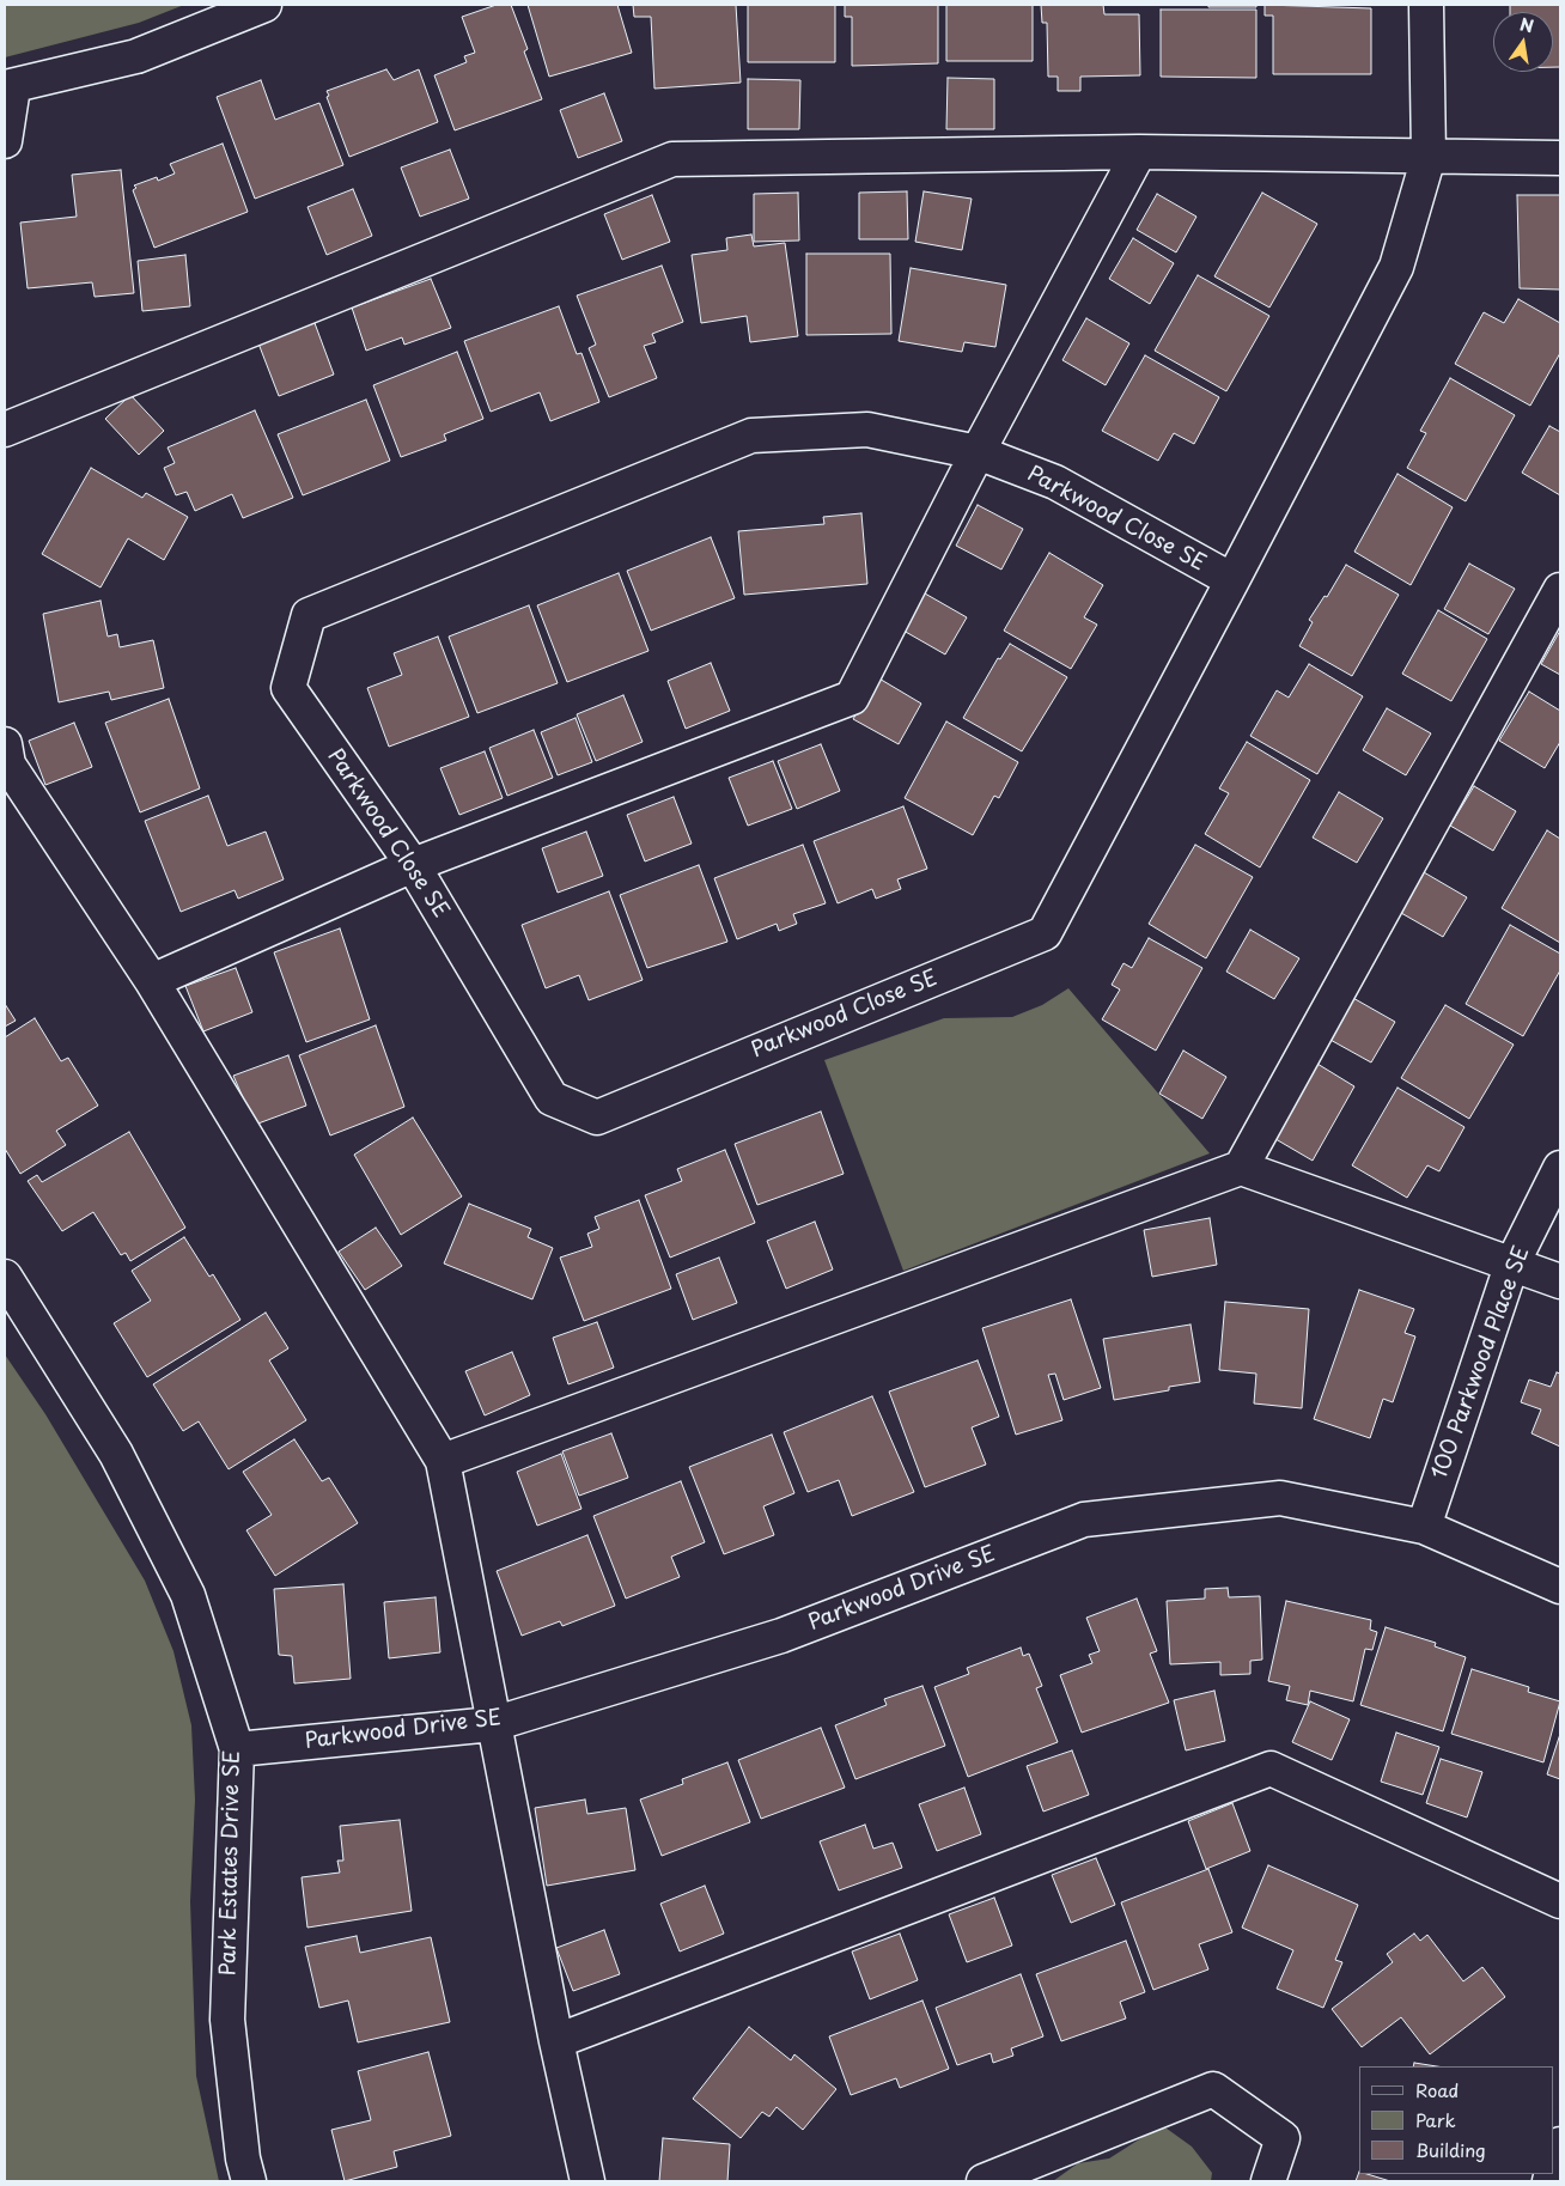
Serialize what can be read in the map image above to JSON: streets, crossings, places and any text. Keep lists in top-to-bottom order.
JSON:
{
  "streets": {
    "street": [
      "Parkwood Close SE",
      "100 Parkwood Place SE",
      "Parkwood Drive SE",
      "Park Estates Drive SE"
    ]
  },
  "crossings": [
    ["100 Parkwood Place SE", "Parkwood Drive SE"],
    ["Parkwood Drive SE", "Park Estates Drive SE"]
  ],
  "legend": ["Road", "Park", "Building"],
  "north": "top"
}
